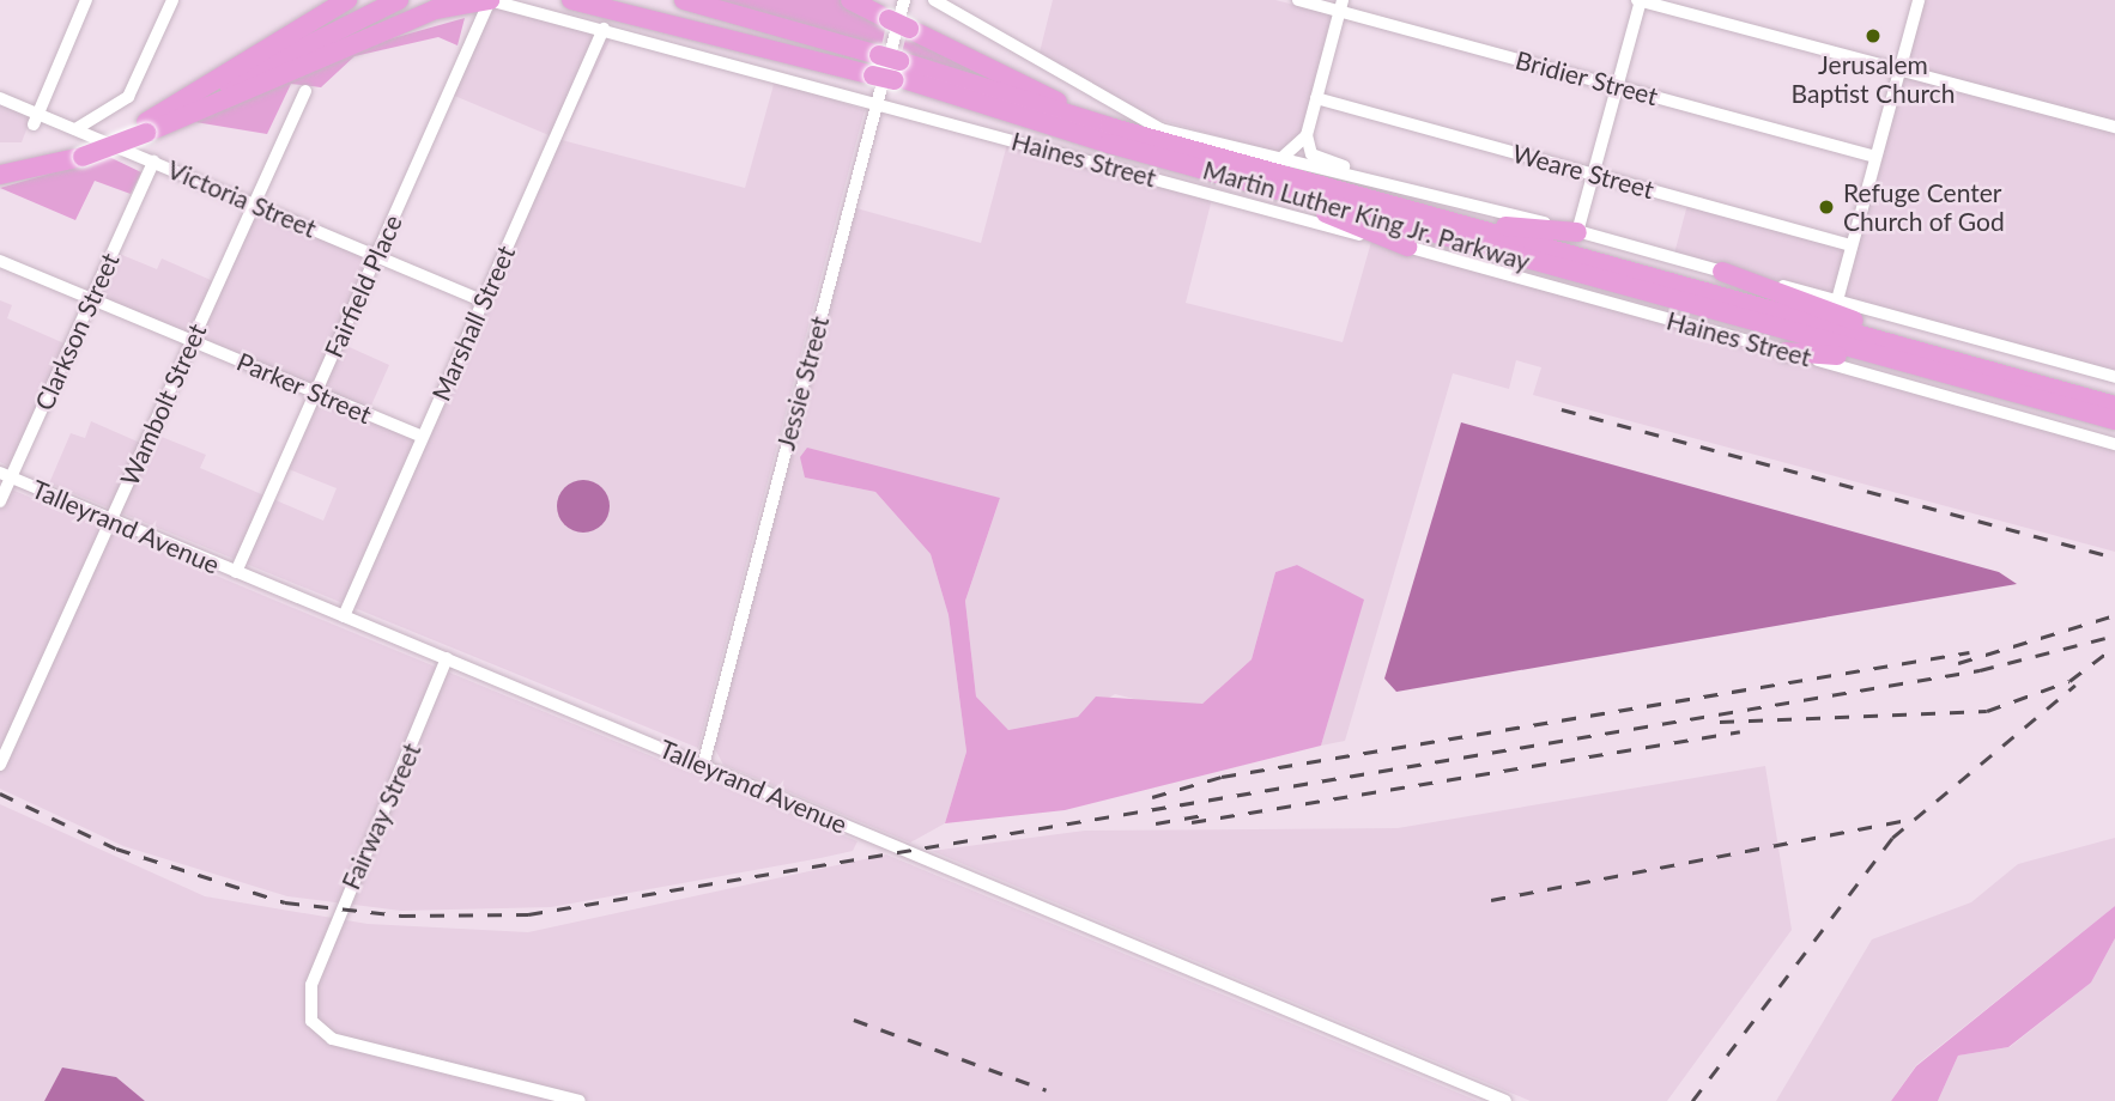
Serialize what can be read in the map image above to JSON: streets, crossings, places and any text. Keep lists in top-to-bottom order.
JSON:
{
  "streets": {
    "highway": ["Martin Luther King Jr. Parkway"],
    "street": [
      "Bridier Street",
      "Haines Street",
      "Weare Street",
      "Victoria Street",
      "Fairfield Place",
      "Marshall Street",
      "Clarkson Street",
      "Jessie Street",
      "Parker Street",
      "Wambolt Street",
      "Talleyrand Avenue",
      "Fairway Street"
    ]
  },
  "crossings": [
    ["Haines Street", "Fairfield Place"],
    ["Haines Street", "Marshall Street"],
    ["Haines Street", "Jessie Street"],
    ["Victoria Street", "Fairfield Place"],
    ["Victoria Street", "Marshall Street"],
    ["Victoria Street", "Clarkson Street"],
    ["Victoria Street", "Wambolt Street"],
    ["Fairfield Place", "Parker Street"],
    ["Fairfield Place", "Talleyrand Avenue"],
    ["Marshall Street", "Parker Street"],
    ["Marshall Street", "Talleyrand Avenue"],
    ["Clarkson Street", "Parker Street"],
    ["Clarkson Street", "Talleyrand Avenue"],
    ["Jessie Street", "Talleyrand Avenue"],
    ["Parker Street", "Wambolt Street"],
    ["Wambolt Street", "Talleyrand Avenue"],
    ["Talleyrand Avenue", "Fairway Street"]
  ],
  "places": ["Jerusalem Baptist Church", "Refuge Center Church of God"]
}
